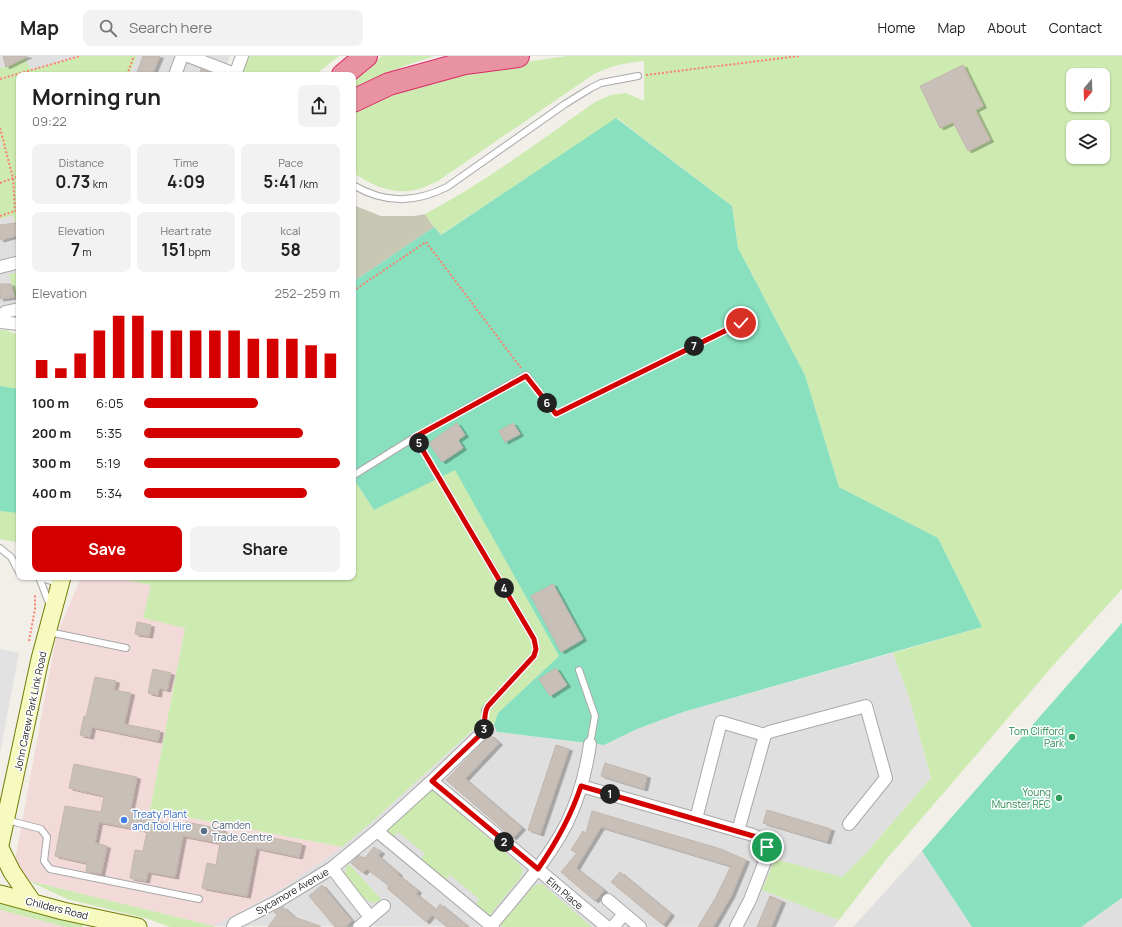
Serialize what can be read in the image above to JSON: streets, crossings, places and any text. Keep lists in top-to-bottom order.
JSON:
{
  "streets": {
    "main road": ["John Carew Park Link Road", "Childers Road"],
    "street": ["Sycamore Avenue", "Elm Place"]
  },
  "crossings": [
    ["Sycamore Avenue", "Elm Place"]
  ],
  "places": [
    "Tom Clifford Park",
    "Young Munster RFC",
    "Treaty Plant and Tool Hire",
    "Camden Trade Centre"
  ],
  "north": "bottom",
  "page": {
    "header": "Map",
    "search": "Search here",
    "nav": [
      "Home",
      "Map",
      "About",
      "Contact"
    ],
    "heading": ["Morning run", "09:22"],
    "stats": [
      ["Distance", "0.73 km"],
      ["Time", "4:09"],
      ["Pace", "5:41 /km"],
      ["Elevation", "7 m"],
      ["Heart rate", "151 bpm"],
      ["kcal", "58"]
    ],
    "chart": ["Elevation", "252–259 m"],
    "pins": [
      "7",
      "6",
      "5",
      "4",
      "3",
      "1",
      "2"
    ],
    "list": [
      {
        "name": "100 m",
        "note": "6:05"
      },
      {
        "name": "200 m",
        "note": "5:35"
      },
      {
        "name": "300 m",
        "note": "5:19"
      },
      {
        "name": "400 m",
        "note": "5:34"
      }
    ],
    "buttons": ["Save", "Share"]
  }
}
